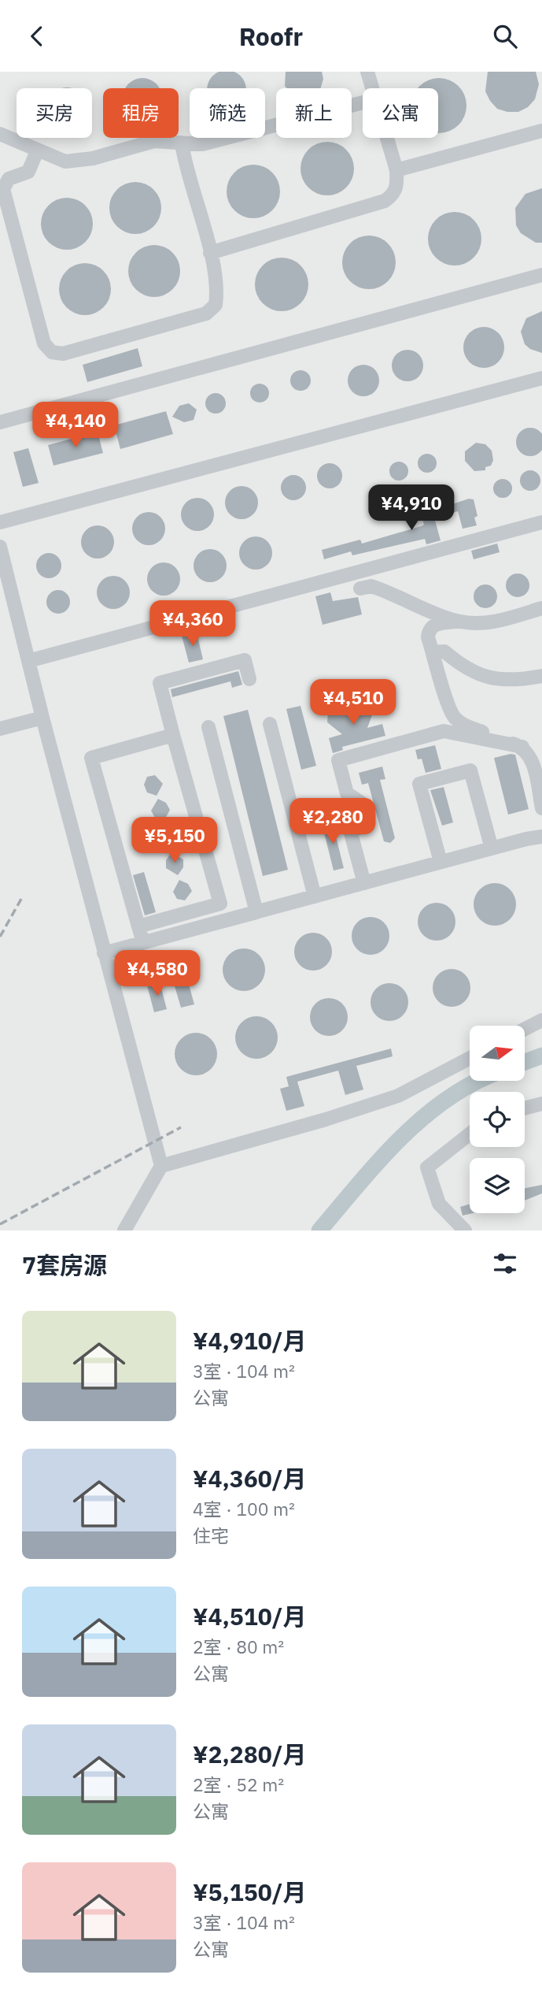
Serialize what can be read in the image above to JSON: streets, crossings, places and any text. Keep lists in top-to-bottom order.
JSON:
{
  "north": "right",
  "page": {
    "header": "Roofr",
    "chip": [
      "买房",
      "租房",
      "筛选",
      "新上",
      "公寓"
    ],
    "price": [
      "¥4,140",
      "¥4,910",
      "¥4,360",
      "¥4,510",
      "¥2,280",
      "¥5,150",
      "¥4,580"
    ],
    "heading": "7套房源",
    "list": [
      {
        "name": "¥4,910/月",
        "note": "3室 · 104 m² · 公寓"
      },
      {
        "name": "¥4,360/月",
        "note": "4室 · 100 m² · 住宅"
      },
      {
        "name": "¥4,510/月",
        "note": "2室 · 80 m² · 公寓"
      },
      {
        "name": "¥2,280/月",
        "note": "2室 · 52 m² · 公寓"
      },
      {
        "name": "¥5,150/月",
        "note": "3室 · 104 m² · 公寓"
      }
    ]
  }
}
